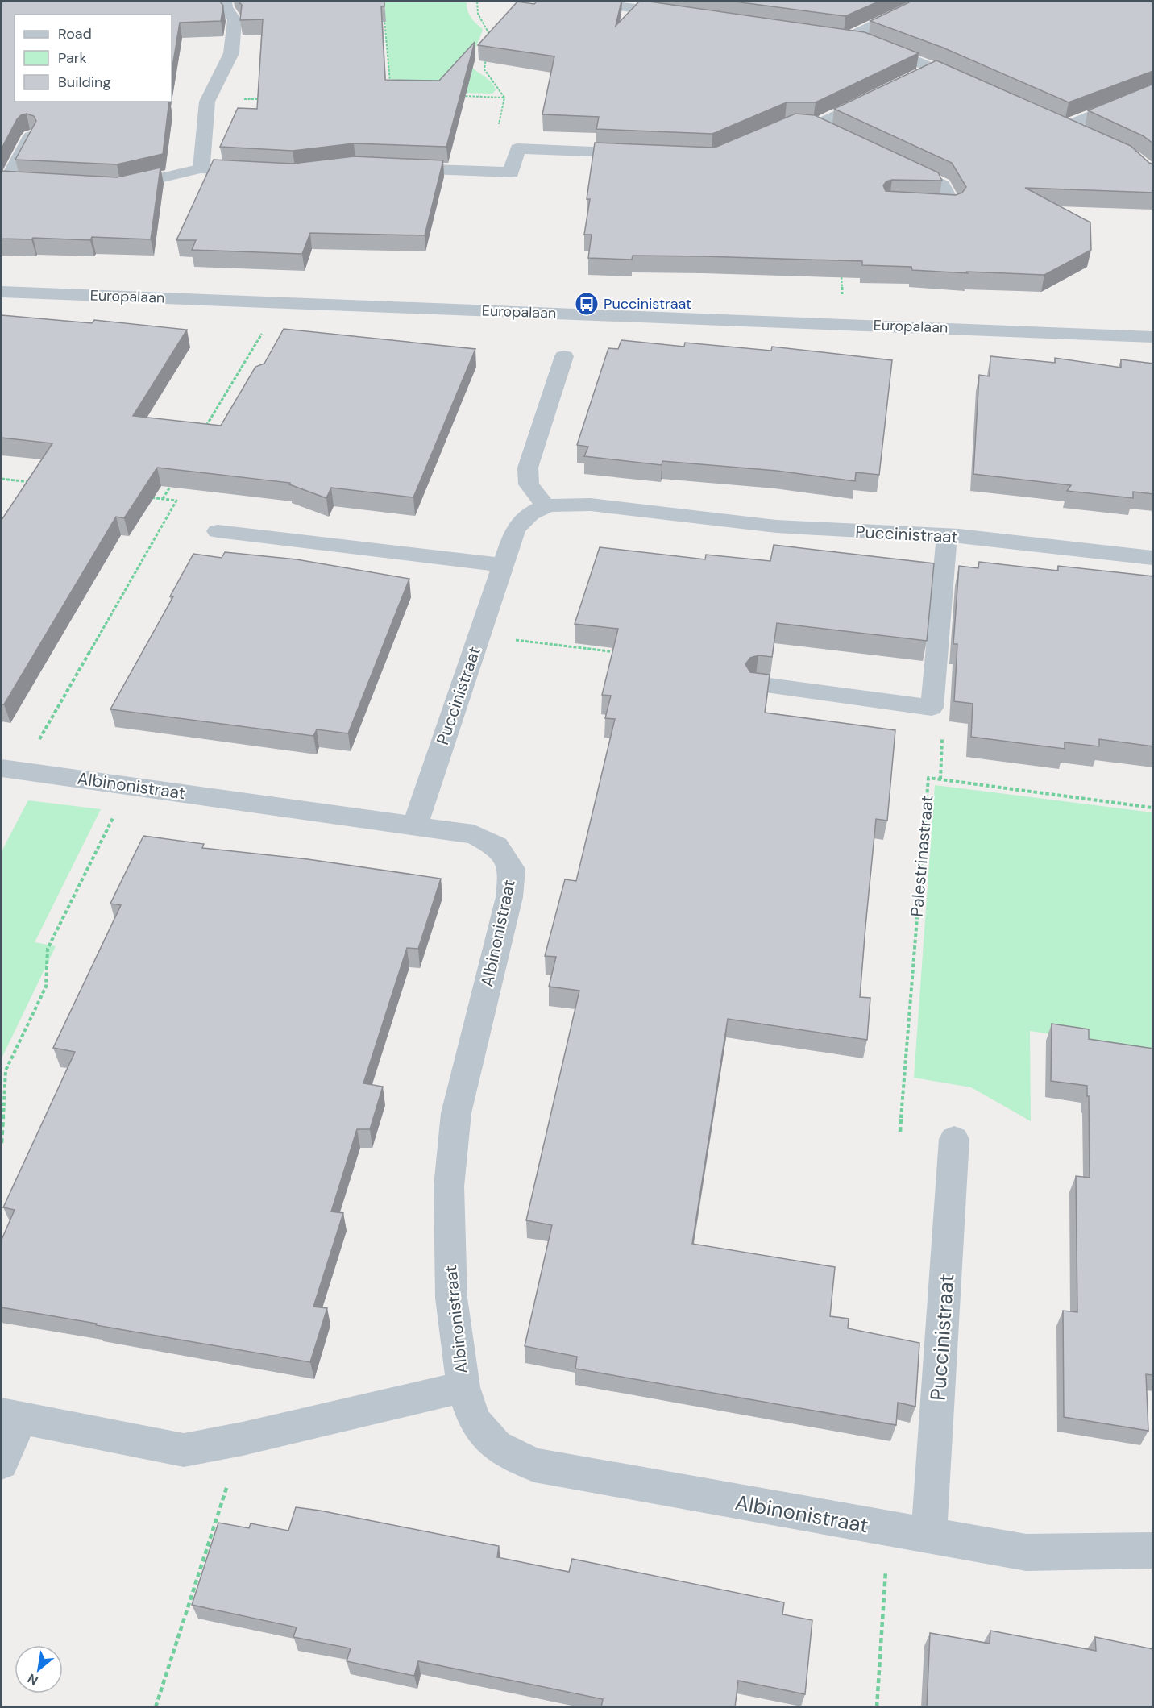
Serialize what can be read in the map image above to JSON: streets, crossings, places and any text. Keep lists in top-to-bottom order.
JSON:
{
  "streets": {
    "street": ["Europalaan", "Puccinistraat", "Albinonistraat"],
    "path": ["Palestrinastraat"]
  },
  "crossings": [
    ["Puccinistraat", "Albinonistraat"]
  ],
  "places": {
    "bus stop": ["Puccinistraat"]
  },
  "legend": ["Road", "Park", "Building"],
  "north": "bottom left"
}
